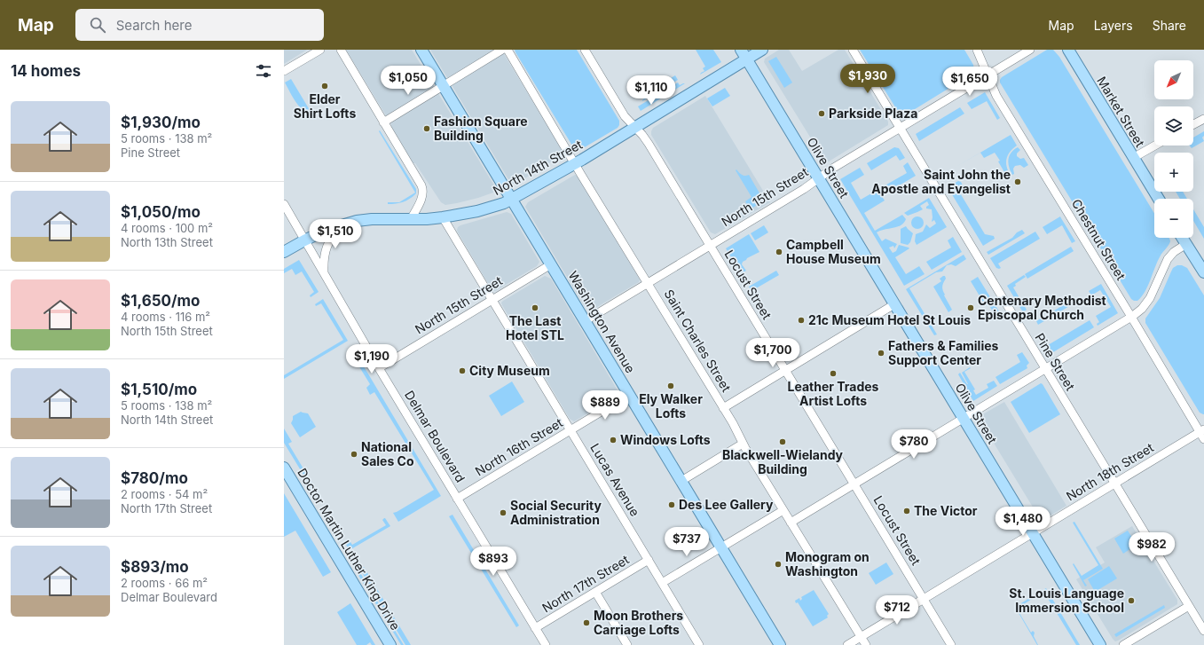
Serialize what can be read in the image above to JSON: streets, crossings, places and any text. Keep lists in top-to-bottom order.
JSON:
{
  "streets": {
    "main road": [
      "Market Street",
      "North 14th Street",
      "Olive Street",
      "Washington Avenue",
      "Doctor Martin Luther King Drive"
    ],
    "street": [
      "North 15th Street",
      "Chestnut Street",
      "Locust Street",
      "Saint Charles Street",
      "Pine Street",
      "Delmar Boulevard",
      "North 16th Street",
      "North 18th Street",
      "Lucas Avenue",
      "North 17th Street"
    ]
  },
  "crossings": [
    ["North 14th Street", "Olive Street"],
    ["North 14th Street", "Locust Street"],
    ["North 14th Street", "Washington Avenue"],
    ["North 14th Street", "Saint Charles Street"],
    ["North 14th Street", "Delmar Boulevard"],
    ["North 14th Street", "Lucas Avenue"],
    ["Olive Street", "North 15th Street"],
    ["Olive Street", "North 18th Street"],
    ["North 15th Street", "Chestnut Street"],
    ["North 15th Street", "Locust Street"],
    ["North 15th Street", "Washington Avenue"],
    ["North 15th Street", "Saint Charles Street"],
    ["North 15th Street", "Pine Street"],
    ["North 15th Street", "Delmar Boulevard"],
    ["North 15th Street", "Lucas Avenue"],
    ["Chestnut Street", "North 18th Street"],
    ["Locust Street", "North 18th Street"],
    ["Washington Avenue", "North 16th Street"],
    ["Saint Charles Street", "North 18th Street"],
    ["Pine Street", "North 18th Street"],
    ["Delmar Boulevard", "North 16th Street"],
    ["Delmar Boulevard", "North 17th Street"],
    ["North 16th Street", "Lucas Avenue"],
    ["Lucas Avenue", "North 17th Street"]
  ],
  "places": [
    "Elder Shirt Lofts",
    "Parkside Plaza",
    "Fashion Square Building",
    "Saint John the Apostle and Evangelist",
    "Campbell House Museum",
    "The Last Hotel STL",
    "Centenary Methodist Episcopal Church",
    "21c Museum Hotel St Louis",
    "Fathers & Families Support Center",
    "City Museum",
    "Leather Trades Artist Lofts",
    "Ely Walker Lofts",
    "Windows Lofts",
    "Blackwell-Wielandy Building",
    "National Sales Co",
    "Des Lee Gallery",
    "The Victor",
    "Social Security Administration",
    "Monogram on Washington",
    "St. Louis Language Immersion School",
    "Moon Brothers Carriage Lofts"
  ],
  "north": "bottom left",
  "page": {
    "header": "Map",
    "search": "Search here",
    "nav": ["Map", "Layers", "Share"],
    "heading": "14 homes",
    "map_buttons": ["+", "−"],
    "price": [
      "$1,930",
      "$1,050",
      "$1,650",
      "$1,110",
      "$1,510",
      "$1,700",
      "$1,190",
      "$889",
      "$780",
      "$1,480",
      "$737",
      "$982",
      "$893",
      "$712"
    ],
    "list": [
      {
        "name": "$1,930/mo",
        "note": "5 rooms · 138 m² · Pine Street"
      },
      {
        "name": "$1,050/mo",
        "note": "4 rooms · 100 m² · North 13th Street"
      },
      {
        "name": "$1,650/mo",
        "note": "4 rooms · 116 m² · North 15th Street"
      },
      {
        "name": "$1,510/mo",
        "note": "5 rooms · 138 m² · North 14th Street"
      },
      {
        "name": "$780/mo",
        "note": "2 rooms · 54 m² · North 17th Street"
      },
      {
        "name": "$893/mo",
        "note": "2 rooms · 66 m² · Delmar Boulevard"
      }
    ]
  }
}
